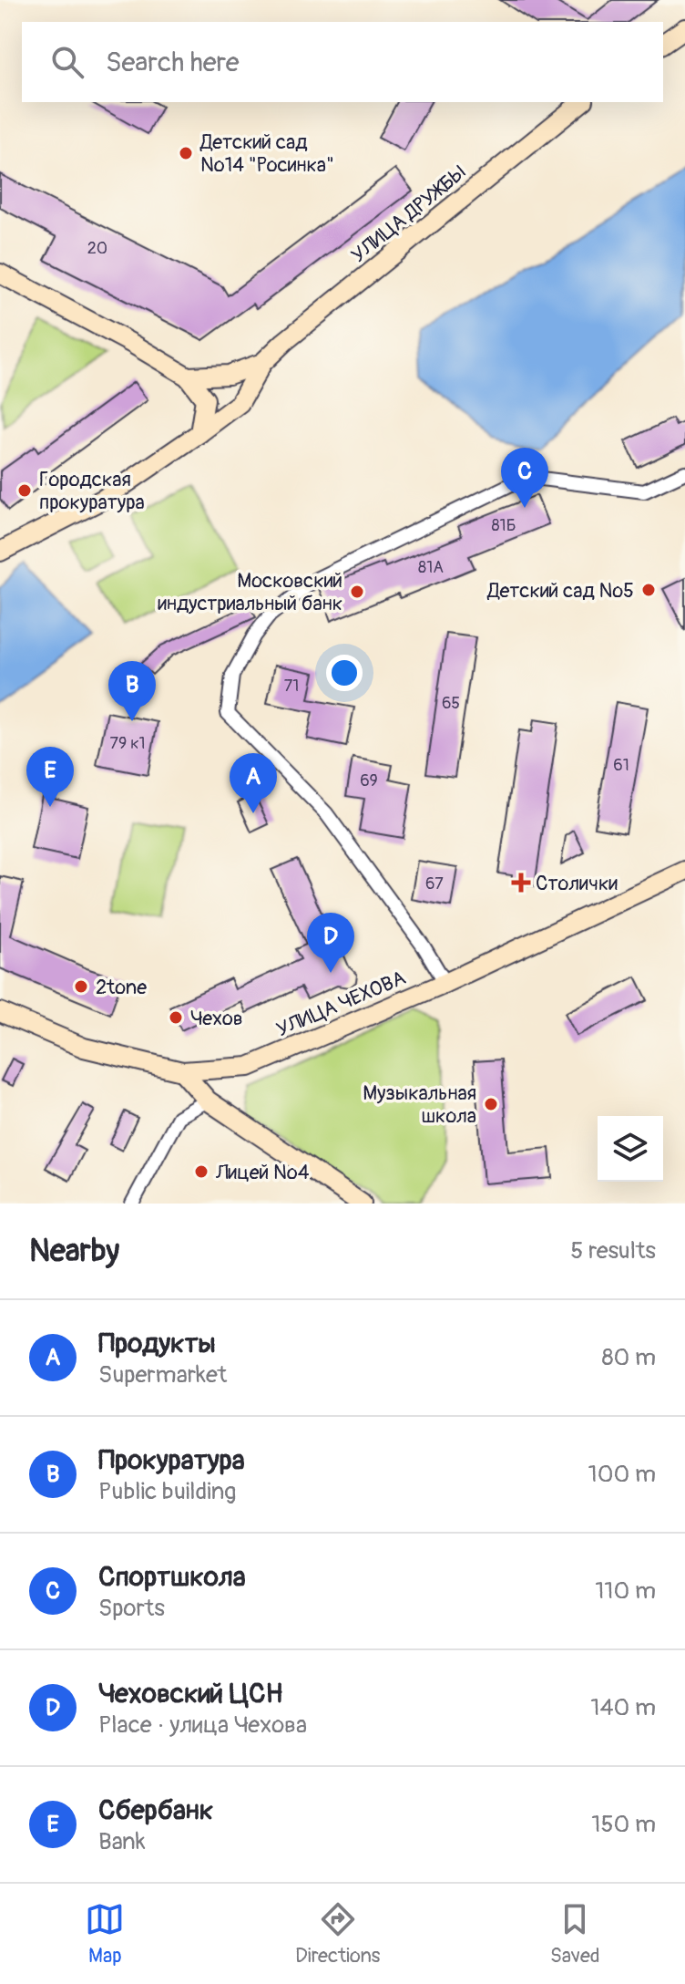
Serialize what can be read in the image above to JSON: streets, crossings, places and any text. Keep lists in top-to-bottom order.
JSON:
{
  "streets": {
    "street": ["УЛИЦА ДРУЖБЫ", "УЛИЦА ЧЕХОВА"]
  },
  "places": {
    "other": [
      "Детский сад №14 \"Росинка\"",
      "Городская прокуратура",
      "Детский сад №5",
      "Московский индустриальный банк",
      "2tone",
      "Чехов",
      "Музыкальная школа",
      "Лицей №4"
    ],
    "health": ["Столички"]
  },
  "house_numbers": [
    "20",
    "81Б",
    "81А",
    "71",
    "65",
    "79 к1",
    "61",
    "69",
    "67"
  ],
  "page": {
    "search": "Search here",
    "pins": [
      "C",
      "B",
      "E",
      "A",
      "D"
    ],
    "heading": ["Nearby", "5 results"],
    "list": [
      {
        "mark": "A",
        "name": "Продукты",
        "note": "Supermarket",
        "value": "80 m"
      },
      {
        "mark": "B",
        "name": "Прокуратура",
        "note": "Public building",
        "value": "100 m"
      },
      {
        "mark": "C",
        "name": "Спортшкола",
        "note": "Sports",
        "value": "110 m"
      },
      {
        "mark": "D",
        "name": "Чеховский ЦСН",
        "note": "Place · улица Чехова",
        "value": "140 m"
      },
      {
        "mark": "E",
        "name": "Сбербанк",
        "note": "Bank",
        "value": "150 m"
      }
    ],
    "nav": ["Map", "Directions", "Saved"]
  }
}
